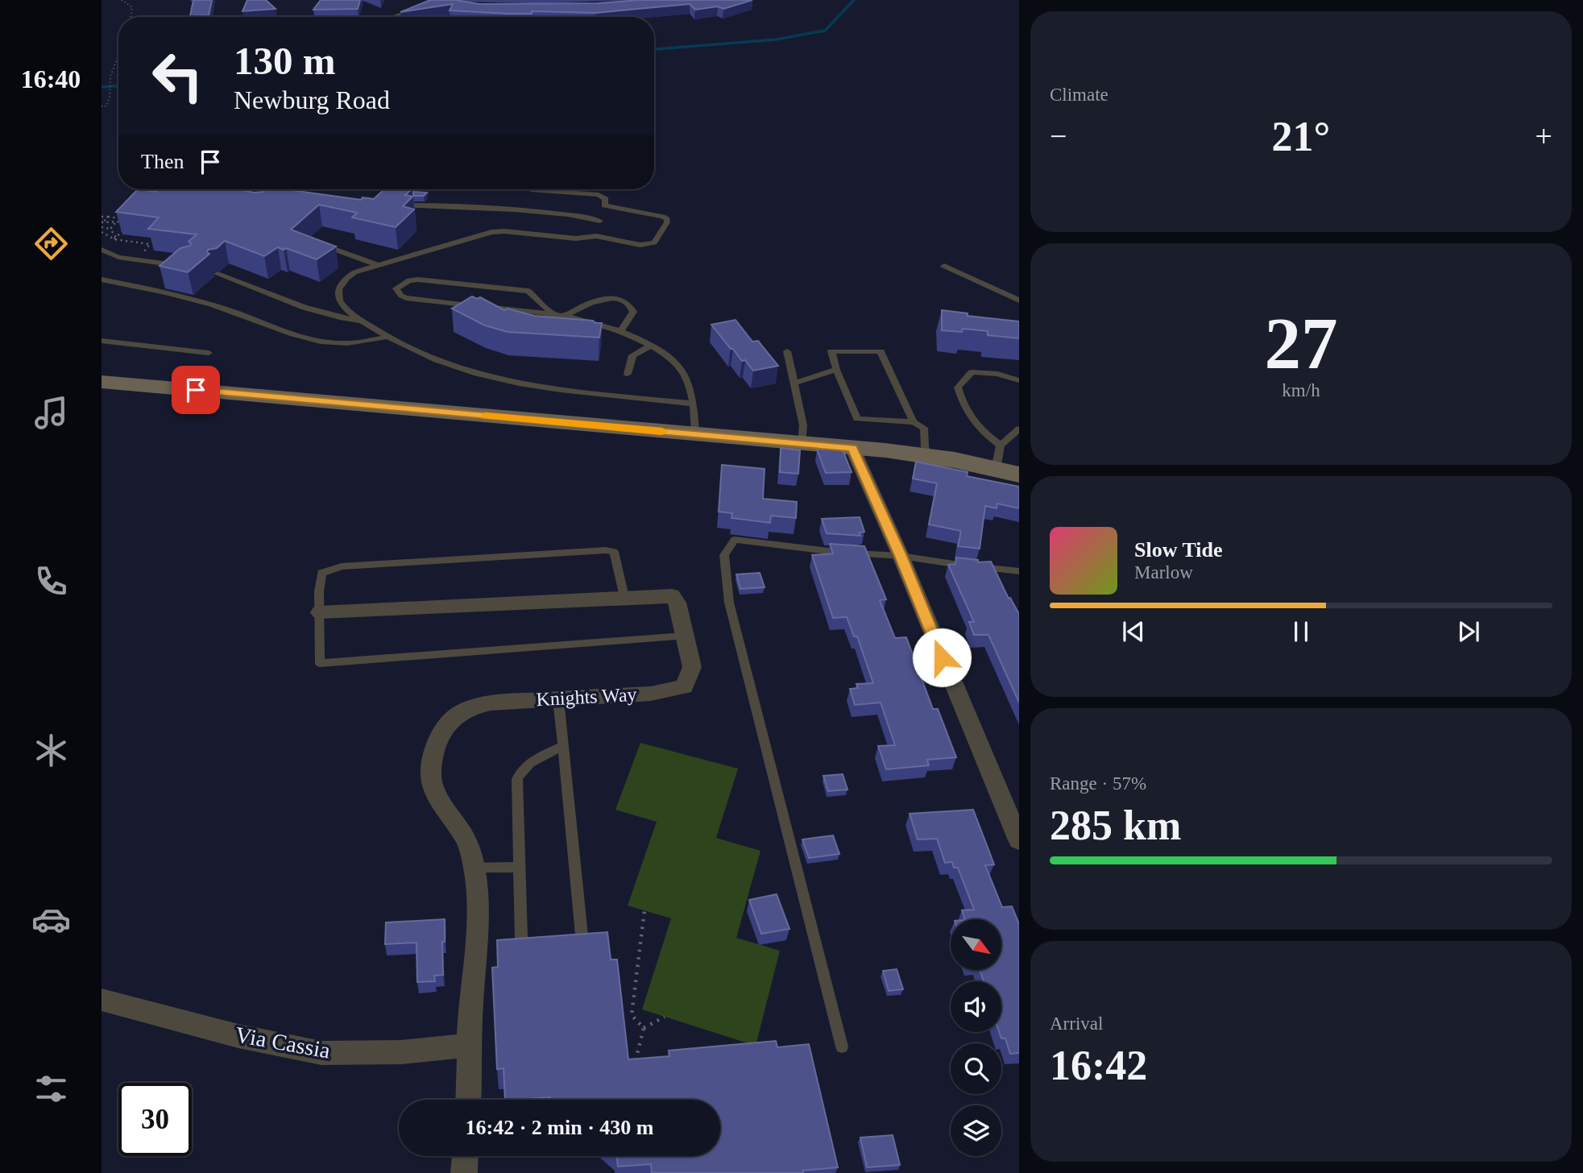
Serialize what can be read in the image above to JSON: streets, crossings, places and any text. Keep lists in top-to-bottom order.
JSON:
{
  "streets": {
    "street": ["Knights Way", "Via Cassia"]
  },
  "crossings": [
    ["Knights Way", "Via Cassia"]
  ],
  "north": "bottom right",
  "page": {
    "tabs": "16:40",
    "tile": [
      "Climate",
      ["27", "km/h"],
      ["Range · 57%", "285 km"],
      ["Arrival", "16:42"]
    ],
    "turn": ["130 m", "Newburg Road"],
    "heat": ["−", "21°", "+"],
    "then": "Then",
    "song": ["Slow Tide", "Marlow"],
    "limit": "30",
    "trip": "16:42 · 2 min · 430 m"
  }
}
